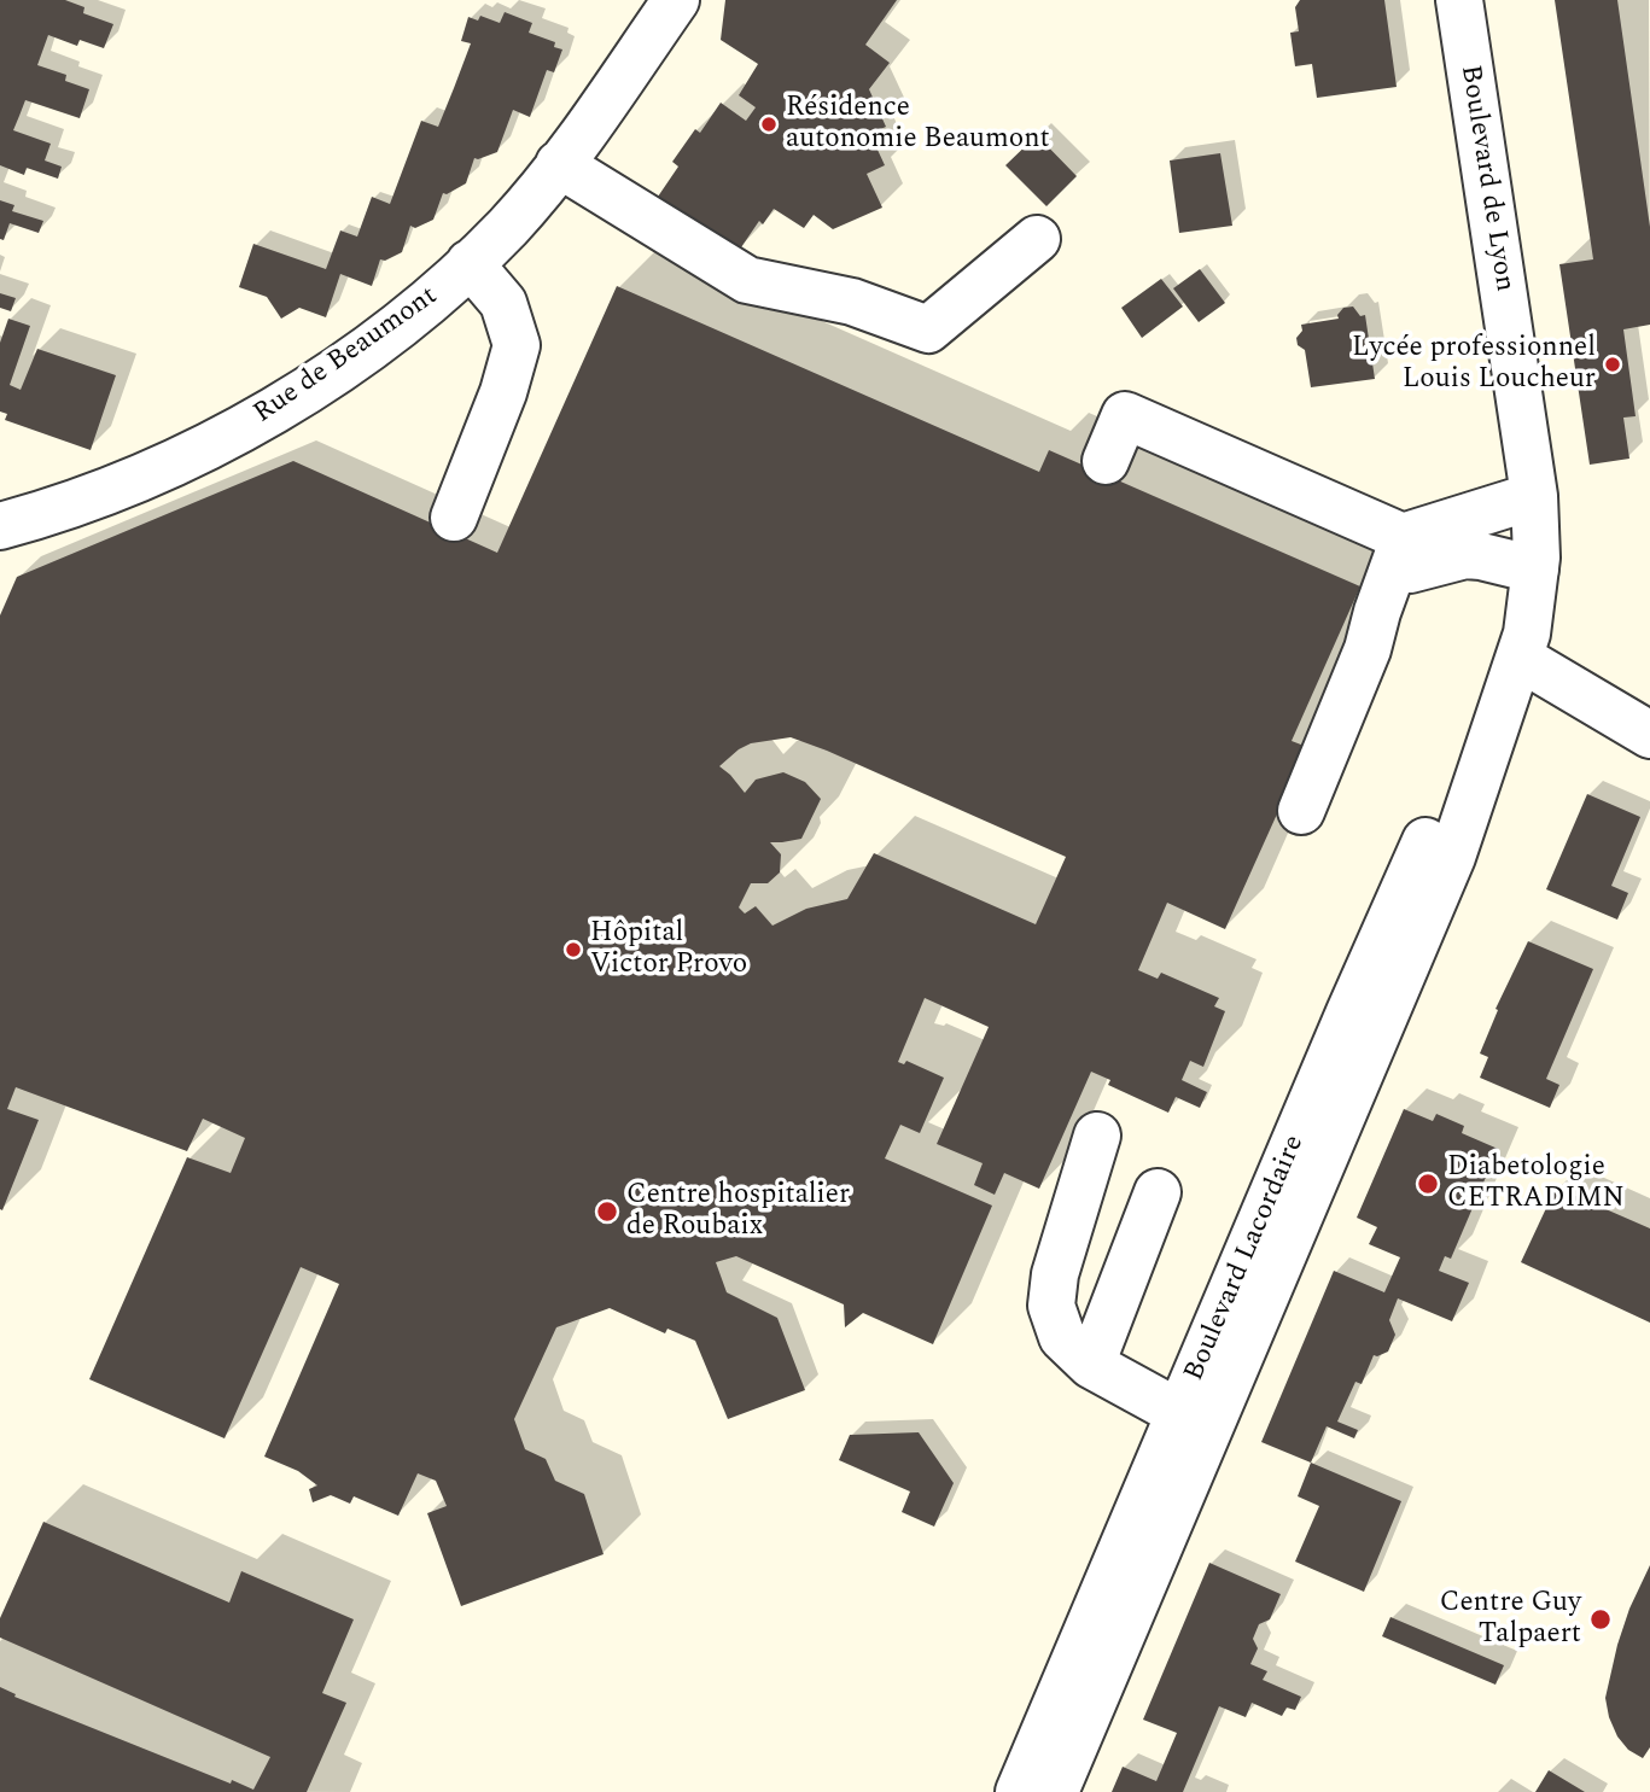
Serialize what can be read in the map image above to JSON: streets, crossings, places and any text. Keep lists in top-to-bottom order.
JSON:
{
  "streets": {
    "street": ["Boulevard de Lyon", "Rue de Beaumont", "Boulevard Lacordaire"]
  },
  "crossings": [
    ["Boulevard de Lyon", "Boulevard Lacordaire"]
  ],
  "places": [
    "Résidence autonomie Beaumont",
    "Lycée professionnel Louis Loucheur",
    "Hôpital Victor Provo",
    "Diabetologie CETRADIMN",
    "Centre hospitalier de Roubaix",
    "Centre Guy Talpaert"
  ]
}
